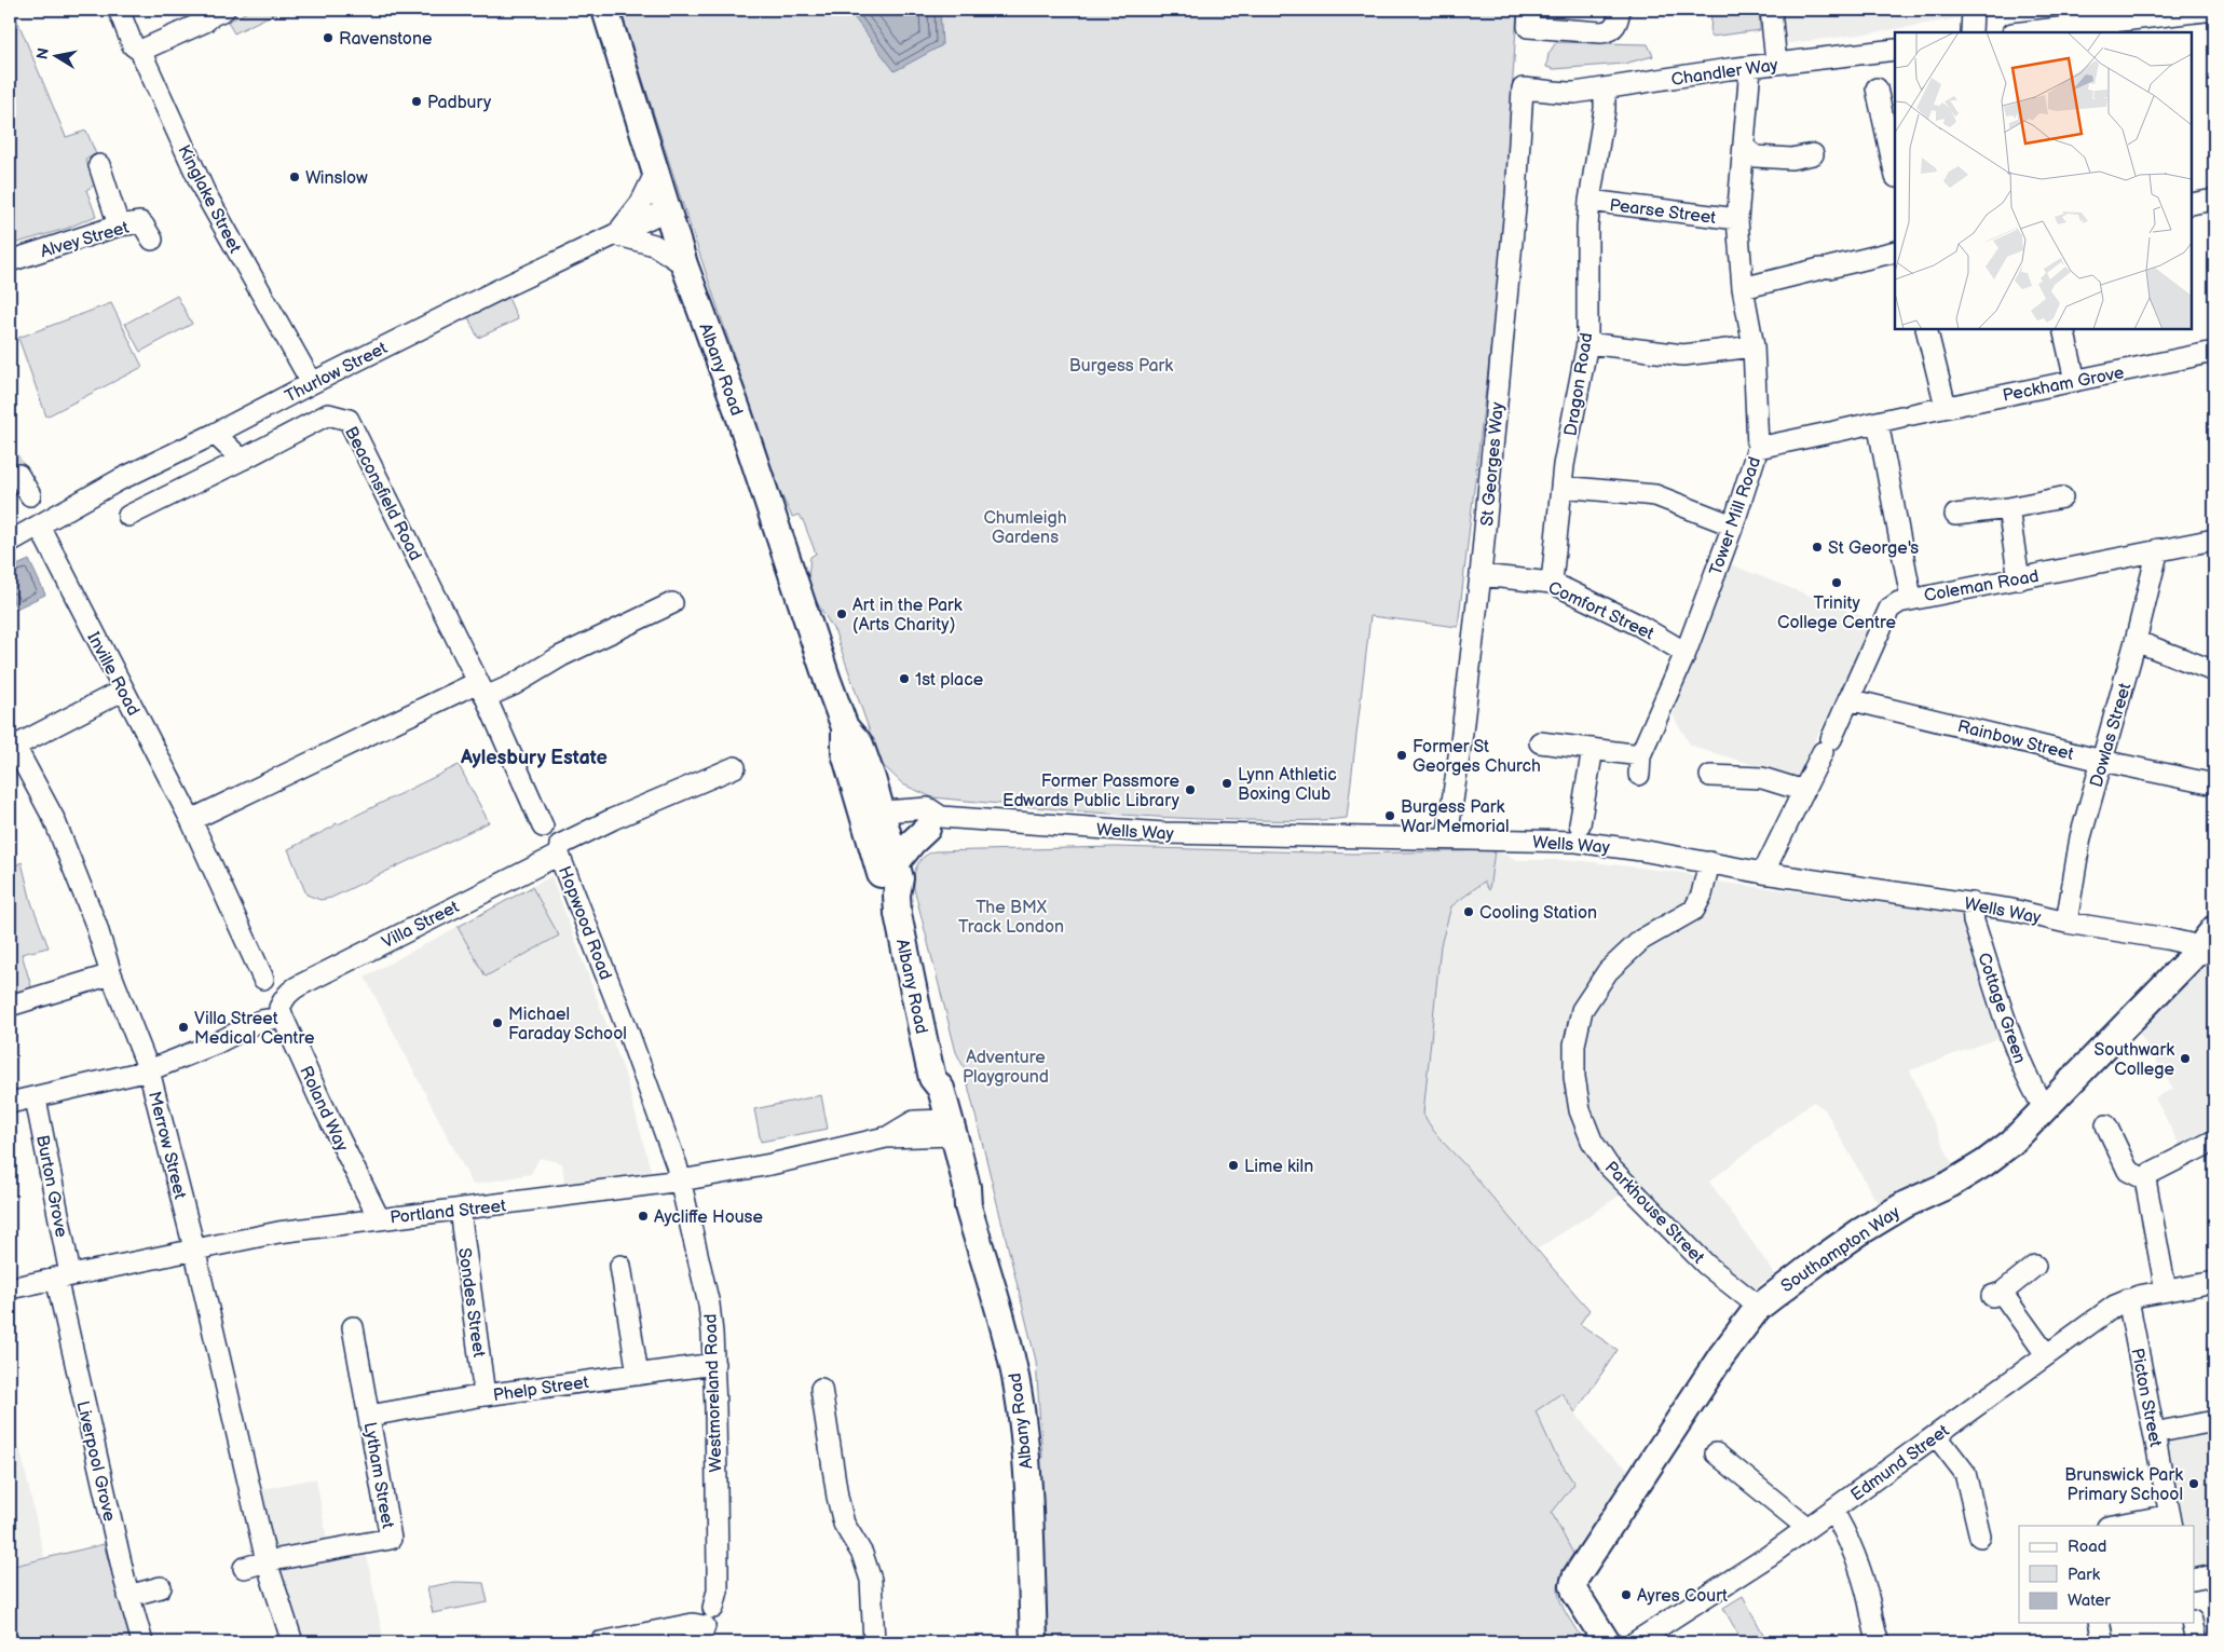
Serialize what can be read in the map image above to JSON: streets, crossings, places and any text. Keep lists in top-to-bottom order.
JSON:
{
  "streets": {
    "main road": ["Albany Road", "Southampton Way"],
    "street": [
      "Chandler Way",
      "Kinglake Street",
      "Pearse Street",
      "Alvey Street",
      "Thurlow Street",
      "Peckham Grove",
      "Dragon Road",
      "St Georges Way",
      "Beaconsfield Road",
      "Tower Mill Road",
      "Coleman Road",
      "Comfort Street",
      "Inville Road",
      "Dowlas Street",
      "Rainbow Street",
      "Wells Way",
      "Hopwood Road",
      "Villa Street",
      "Cottage Green",
      "Roland Way",
      "Merrow Street",
      "Burton Grove",
      "Portland Street",
      "Parkhouse Street",
      "Sondes Street",
      "Phelp Street",
      "Westmoreland Road",
      "Picton Street",
      "Liverpool Grove",
      "Edmund Street",
      "Lytham Street"
    ]
  },
  "crossings": [
    ["Chandler Way", "Dragon Road"],
    ["Chandler Way", "St Georges Way"],
    ["Chandler Way", "Tower Mill Road"],
    ["Kinglake Street", "Thurlow Street"],
    ["Pearse Street", "Dragon Road"],
    ["Pearse Street", "Tower Mill Road"],
    ["Albany Road", "Thurlow Street"],
    ["Albany Road", "Wells Way"],
    ["Albany Road", "Portland Street"],
    ["Thurlow Street", "Inville Road"],
    ["Peckham Grove", "Tower Mill Road"],
    ["Dragon Road", "Comfort Street"],
    ["St Georges Way", "Comfort Street"],
    ["St Georges Way", "Wells Way"],
    ["Tower Mill Road", "Comfort Street"],
    ["Coleman Road", "Dowlas Street"],
    ["Coleman Road", "Rainbow Street"],
    ["Coleman Road", "Wells Way"],
    ["Dowlas Street", "Rainbow Street"],
    ["Dowlas Street", "Wells Way"],
    ["Wells Way", "Cottage Green"],
    ["Wells Way", "Parkhouse Street"],
    ["Wells Way", "Southampton Way"],
    ["Hopwood Road", "Villa Street"],
    ["Hopwood Road", "Portland Street"],
    ["Hopwood Road", "Westmoreland Road"],
    ["Villa Street", "Roland Way"],
    ["Cottage Green", "Southampton Way"],
    ["Roland Way", "Portland Street"],
    ["Merrow Street", "Portland Street"],
    ["Merrow Street", "Lytham Street"],
    ["Burton Grove", "Portland Street"],
    ["Burton Grove", "Liverpool Grove"],
    ["Portland Street", "Sondes Street"],
    ["Portland Street", "Westmoreland Road"],
    ["Portland Street", "Liverpool Grove"],
    ["Parkhouse Street", "Southampton Way"],
    ["Sondes Street", "Phelp Street"],
    ["Phelp Street", "Westmoreland Road"],
    ["Phelp Street", "Lytham Street"],
    ["Picton Street", "Edmund Street"]
  ],
  "districts": ["Aylesbury Estate"],
  "parks": [
    "Burgess Park",
    "Chumleigh Gardens",
    "The BMX Track London",
    "Adventure Playground"
  ],
  "places": [
    "Ravenstone",
    "Padbury",
    "Winslow",
    "St George's",
    "Trinity College Centre",
    "Art in the Park (Arts Charity)",
    "1st place",
    "Former St Georges Church",
    "Lynn Athletic Boxing Club",
    "Former Passmore Edwards Public Library",
    "Burgess Park War Memorial",
    "Cooling Station",
    "Michael Faraday School",
    "Villa Street Medical Centre",
    "Southwark College",
    "Lime kiln",
    "Aycliffe House",
    "Brunswick Park Primary School",
    "Ayres Court"
  ],
  "legend": ["Road", "Park", "Water"],
  "north": "left"
}
